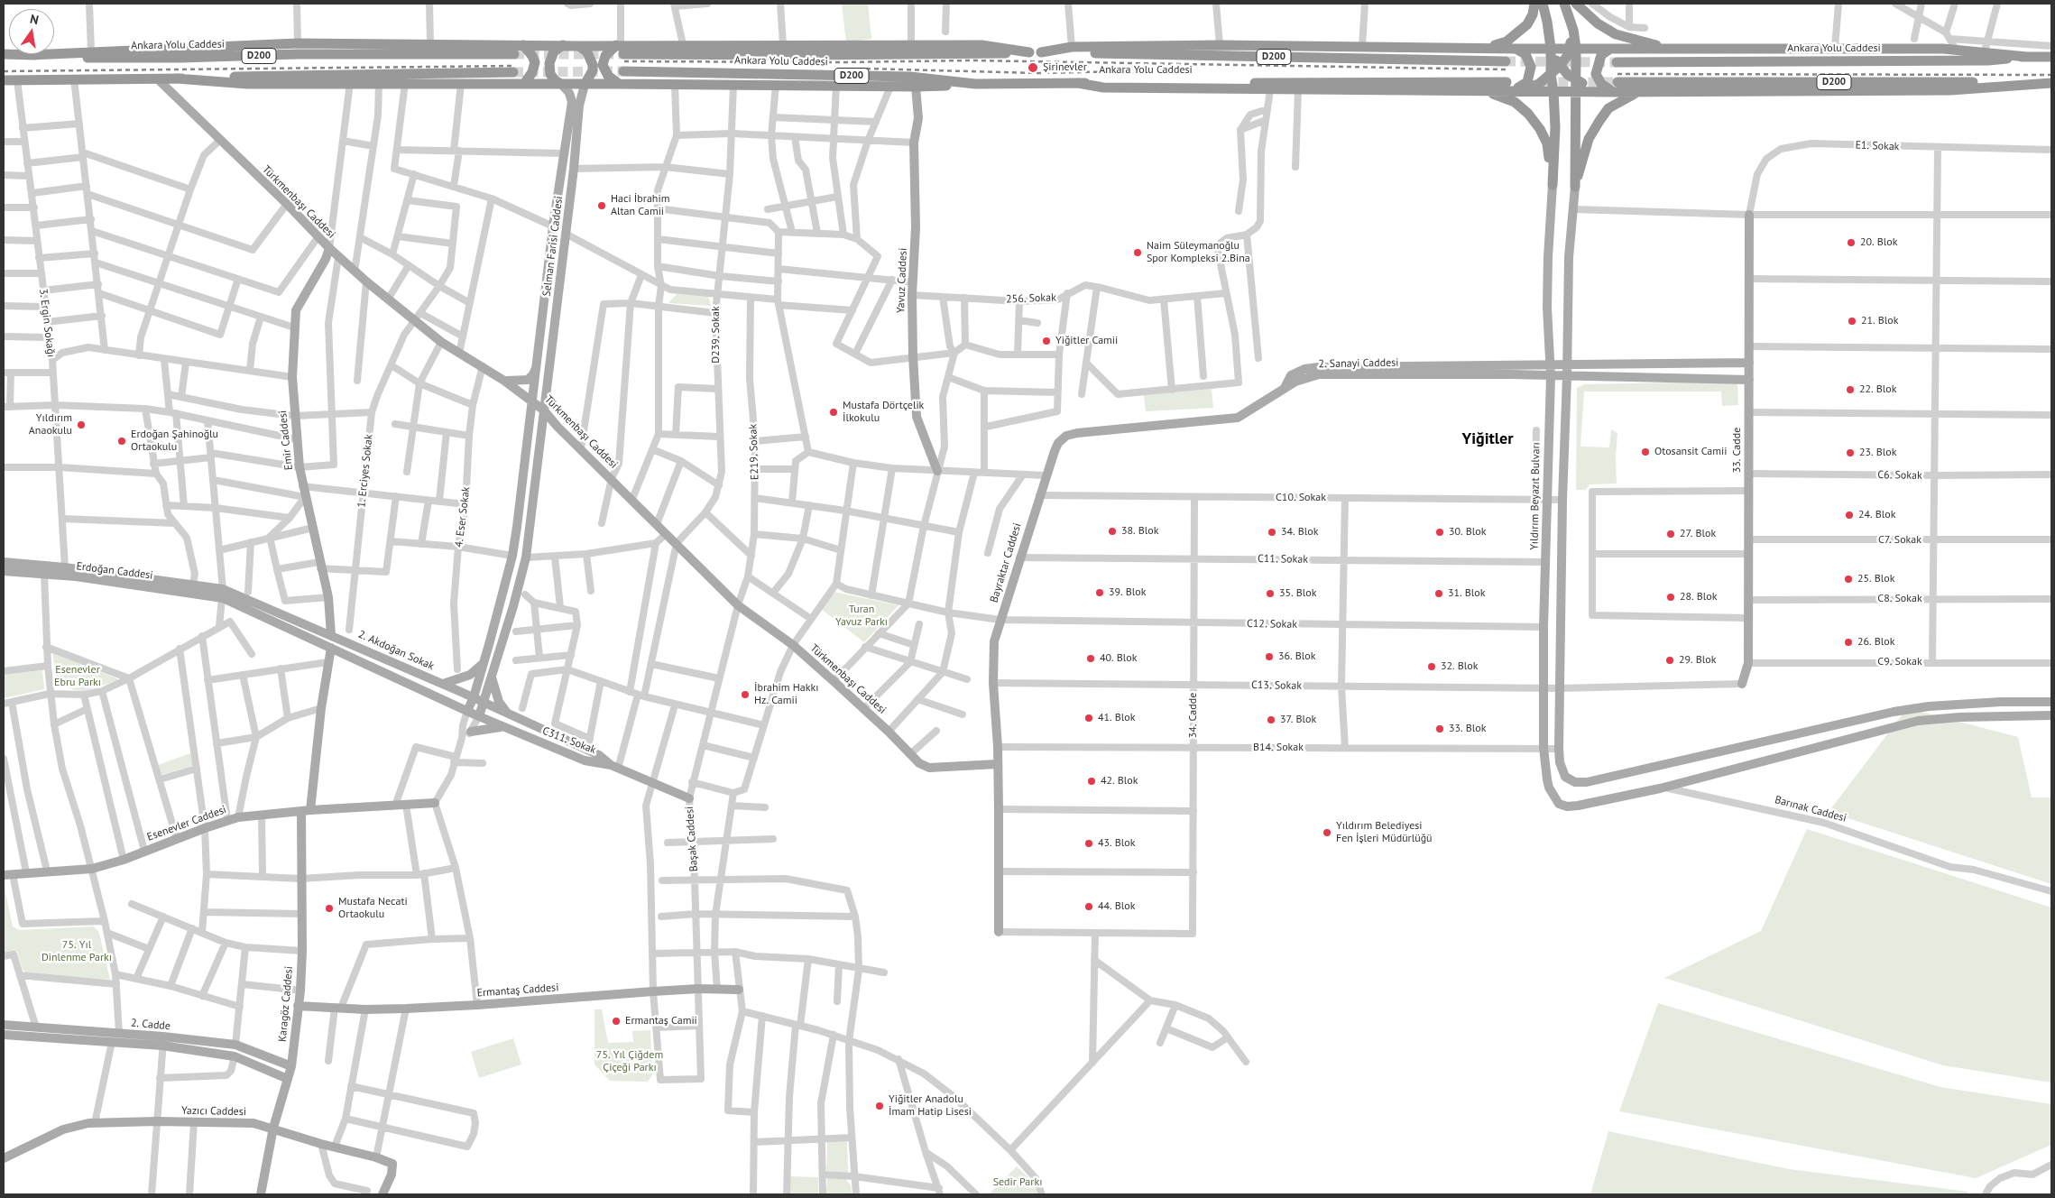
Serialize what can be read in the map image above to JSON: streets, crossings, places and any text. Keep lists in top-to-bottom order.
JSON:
{
  "streets": {
    "highway": ["Ankara Yolu Caddesi", "D200"],
    "main road": [
      "Türkmenbaşı Caddesi",
      "Selman Farisi Caddesi",
      "Yavuz Caddesi",
      "2. Sanayi Caddesi",
      "Emir Caddesi",
      "33. Cadde",
      "Yıldırım Beyazıt Bulvarı",
      "Bayraktar Caddesi",
      "Erdoğan Caddesi",
      "2. Akdoğan Sokak",
      "C311. Sokak",
      "Barınak Caddesi",
      "Esenevler Caddesi",
      "Ermantaş Caddesi",
      "Karagöz Caddesi",
      "2. Cadde",
      "Yazıcı Caddesi"
    ],
    "street": [
      "E1. Sokak",
      "256. Sokak",
      "3. Ergin Sokağı",
      "D239. Sokak",
      "E219. Sokak",
      "1. Erciyes Sokak",
      "C6. Sokak",
      "C10. Sokak",
      "4. Eser Sokak",
      "C7. Sokak",
      "C11. Sokak",
      "C8. Sokak",
      "C12. Sokak",
      "C9. Sokak",
      "C13. Sokak",
      "34. Cadde",
      "B14. Sokak",
      "Başak Caddesi"
    ]
  },
  "crossings": [
    ["D200", "Türkmenbaşı Caddesi"],
    ["D200", "3. Ergin Sokağı"],
    ["E1. Sokak", "33. Cadde"],
    ["Türkmenbaşı Caddesi", "Selman Farisi Caddesi"],
    ["Türkmenbaşı Caddesi", "D239. Sokak"],
    ["Türkmenbaşı Caddesi", "Emir Caddesi"],
    ["Türkmenbaşı Caddesi", "E219. Sokak"],
    ["Türkmenbaşı Caddesi", "1. Erciyes Sokak"],
    ["Türkmenbaşı Caddesi", "4. Eser Sokak"],
    ["Türkmenbaşı Caddesi", "Bayraktar Caddesi"],
    ["Türkmenbaşı Caddesi", "Başak Caddesi"],
    ["Selman Farisi Caddesi", "2. Akdoğan Sokak"],
    ["Selman Farisi Caddesi", "C311. Sokak"],
    ["Yavuz Caddesi", "256. Sokak"],
    ["2. Sanayi Caddesi", "33. Cadde"],
    ["2. Sanayi Caddesi", "Yıldırım Beyazıt Bulvarı"],
    ["2. Sanayi Caddesi", "Bayraktar Caddesi"],
    ["Emir Caddesi", "2. Akdoğan Sokak"],
    ["33. Cadde", "C6. Sokak"],
    ["33. Cadde", "C7. Sokak"],
    ["33. Cadde", "C8. Sokak"],
    ["33. Cadde", "C9. Sokak"],
    ["33. Cadde", "C13. Sokak"],
    ["E219. Sokak", "Başak Caddesi"],
    ["Yıldırım Beyazıt Bulvarı", "C10. Sokak"],
    ["Yıldırım Beyazıt Bulvarı", "C11. Sokak"],
    ["Yıldırım Beyazıt Bulvarı", "C12. Sokak"],
    ["Yıldırım Beyazıt Bulvarı", "C13. Sokak"],
    ["Yıldırım Beyazıt Bulvarı", "B14. Sokak"],
    ["Yıldırım Beyazıt Bulvarı", "Barınak Caddesi"],
    ["C10. Sokak", "Bayraktar Caddesi"],
    ["C10. Sokak", "34. Cadde"],
    ["C11. Sokak", "Bayraktar Caddesi"],
    ["C11. Sokak", "34. Cadde"],
    ["Bayraktar Caddesi", "C12. Sokak"],
    ["Bayraktar Caddesi", "C13. Sokak"],
    ["Bayraktar Caddesi", "B14. Sokak"],
    ["Erdoğan Caddesi", "2. Akdoğan Sokak"],
    ["Erdoğan Caddesi", "C311. Sokak"],
    ["C12. Sokak", "34. Cadde"],
    ["2. Akdoğan Sokak", "C311. Sokak"],
    ["C13. Sokak", "34. Cadde"],
    ["34. Cadde", "B14. Sokak"],
    ["C311. Sokak", "Başak Caddesi"],
    ["Esenevler Caddesi", "Karagöz Caddesi"],
    ["Başak Caddesi", "Ermantaş Caddesi"],
    ["Ermantaş Caddesi", "Karagöz Caddesi"],
    ["Karagöz Caddesi", "2. Cadde"],
    ["Karagöz Caddesi", "Yazıcı Caddesi"]
  ],
  "districts": ["Yiğitler"],
  "parks": [
    "Turan Yavuz Parkı",
    "Esenevler Ebru Parkı",
    "75. Yıl Dinlenme Parkı",
    "75. Yıl Çiğdem Çiçeği Parkı",
    "Sedir Parkı"
  ],
  "places": [
    "Şirinevler",
    "Haci İbrahim Altan Camii",
    "20. Blok",
    "Naim Süleymanoğlu Spor Kompleksi 2.Bina",
    "21. Blok",
    "Yiğitler Camii",
    "22. Blok",
    "Mustafa Dörtçelik İlkokulu",
    "Yıldırım Anaokulu",
    "Erdoğan Şahinoğlu Ortaokulu",
    "Otosansit Camii",
    "23. Blok",
    "24. Blok",
    "38. Blok",
    "34. Blok",
    "30. Blok",
    "27. Blok",
    "25. Blok",
    "39. Blok",
    "35. Blok",
    "31. Blok",
    "28. Blok",
    "26. Blok",
    "36. Blok",
    "40. Blok",
    "29. Blok",
    "32. Blok",
    "İbrahim Hakkı Hz. Camii",
    "41. Blok",
    "37. Blok",
    "33. Blok",
    "42. Blok",
    "Yıldırım Belediyesi Fen İşleri Müdürlüğü",
    "43. Blok",
    "44. Blok",
    "Mustafa Necati Ortaokulu",
    "Ermantaş Camii",
    "Yiğitler Anadolu İmam Hatip Lisesi"
  ],
  "north": "top"
}
